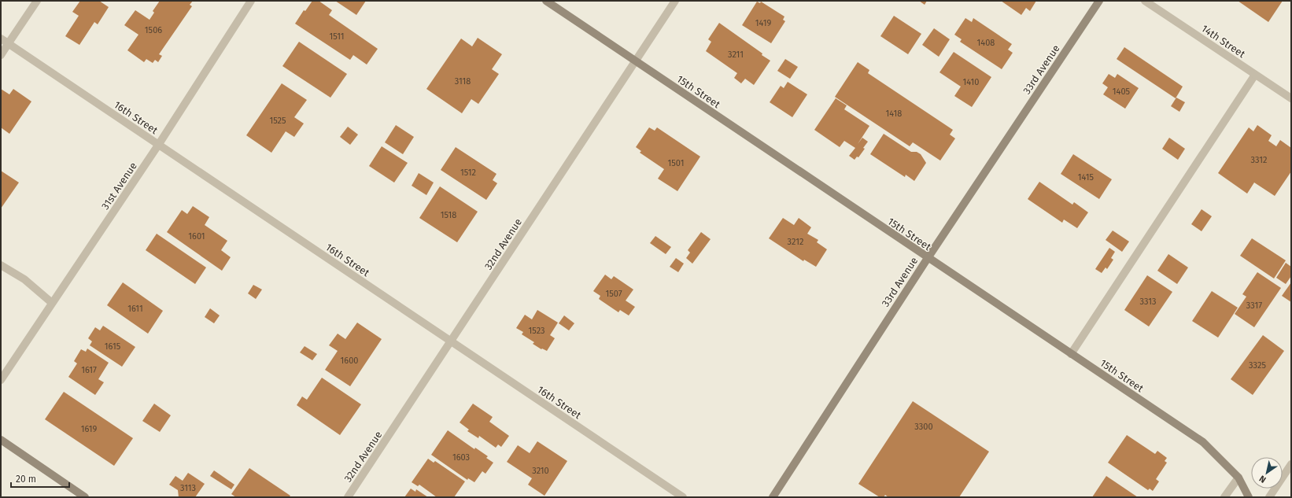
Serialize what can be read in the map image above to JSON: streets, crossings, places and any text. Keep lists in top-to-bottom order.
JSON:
{
  "streets": {
    "main road": ["33rd Avenue", "15th Street"],
    "street": [
      "14th Street",
      "16th Street",
      "31st Avenue",
      "32nd Avenue"
    ]
  },
  "crossings": [
    ["33rd Avenue", "15th Street"],
    ["15th Street", "32nd Avenue"],
    ["16th Street", "31st Avenue"],
    ["16th Street", "32nd Avenue"]
  ],
  "house_numbers": [
    "1419",
    "1506",
    "1511",
    "1408",
    "3211",
    "3118",
    "1410",
    "1405",
    "1418",
    "1525",
    "3312",
    "1501",
    "1512",
    "1415",
    "1518",
    "1601",
    "3212",
    "1507",
    "3313",
    "3317",
    "1611",
    "1523",
    "1615",
    "1600",
    "3325",
    "1617",
    "3300",
    "1619",
    "1603",
    "3210",
    "3113"
  ],
  "scale_bar": "20 m",
  "north": "bottom left"
}
